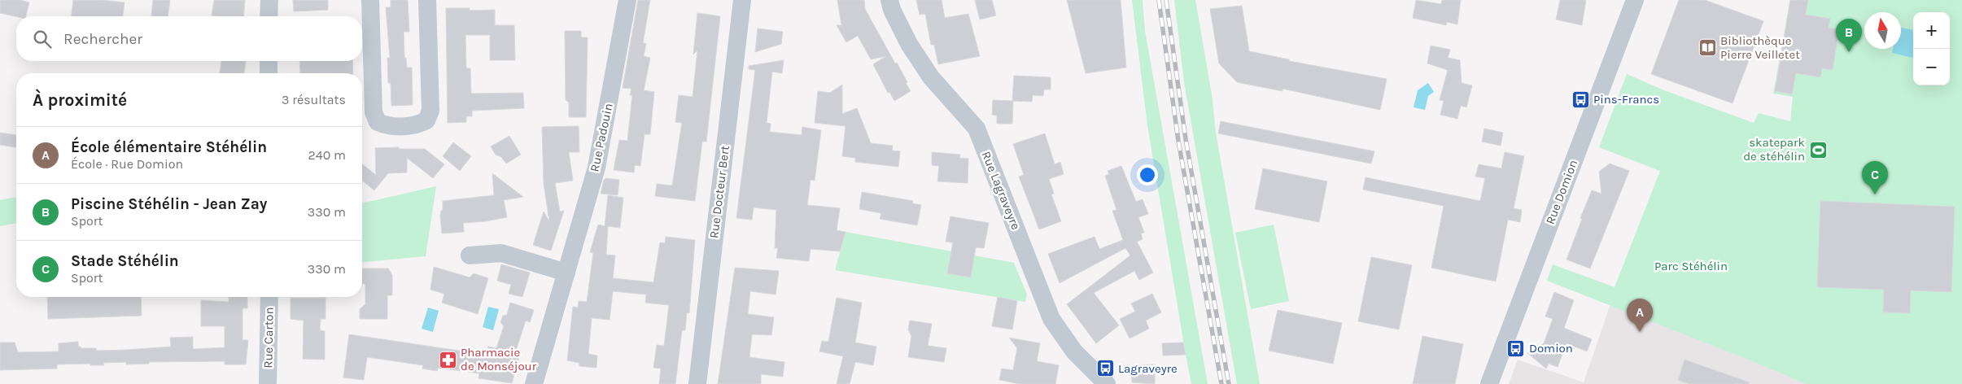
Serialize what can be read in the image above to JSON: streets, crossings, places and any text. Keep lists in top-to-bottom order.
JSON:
{
  "streets": {
    "street": [
      "Rue Padouin",
      "Rue Lagraveyre",
      "Rue Docteur Bert",
      "Rue Domion",
      "Rue Carton"
    ]
  },
  "parks": ["Parc Stéhélin"],
  "places": {
    "library": ["Bibliothèque Pierre Veilletet"],
    "bus stop": ["Pins-Francs", "Domion", "Lagraveyre"],
    "sports": ["skatepark de stéhélin"],
    "pharmacy": ["Pharmacie de Monséjour"]
  },
  "north": "top",
  "page": {
    "map_buttons": ["+", "−"],
    "search": "Rechercher",
    "pins": ["B", "C", "A"],
    "heading": ["À proximité", "3 résultats"],
    "list": [
      {
        "mark": "A",
        "name": "École élémentaire Stéhélin",
        "note": "École · Rue Domion",
        "value": "240 m"
      },
      {
        "mark": "B",
        "name": "Piscine Stéhélin - Jean Zay",
        "note": "Sport",
        "value": "330 m"
      },
      {
        "mark": "C",
        "name": "Stade Stéhélin",
        "note": "Sport",
        "value": "330 m"
      }
    ]
  }
}
